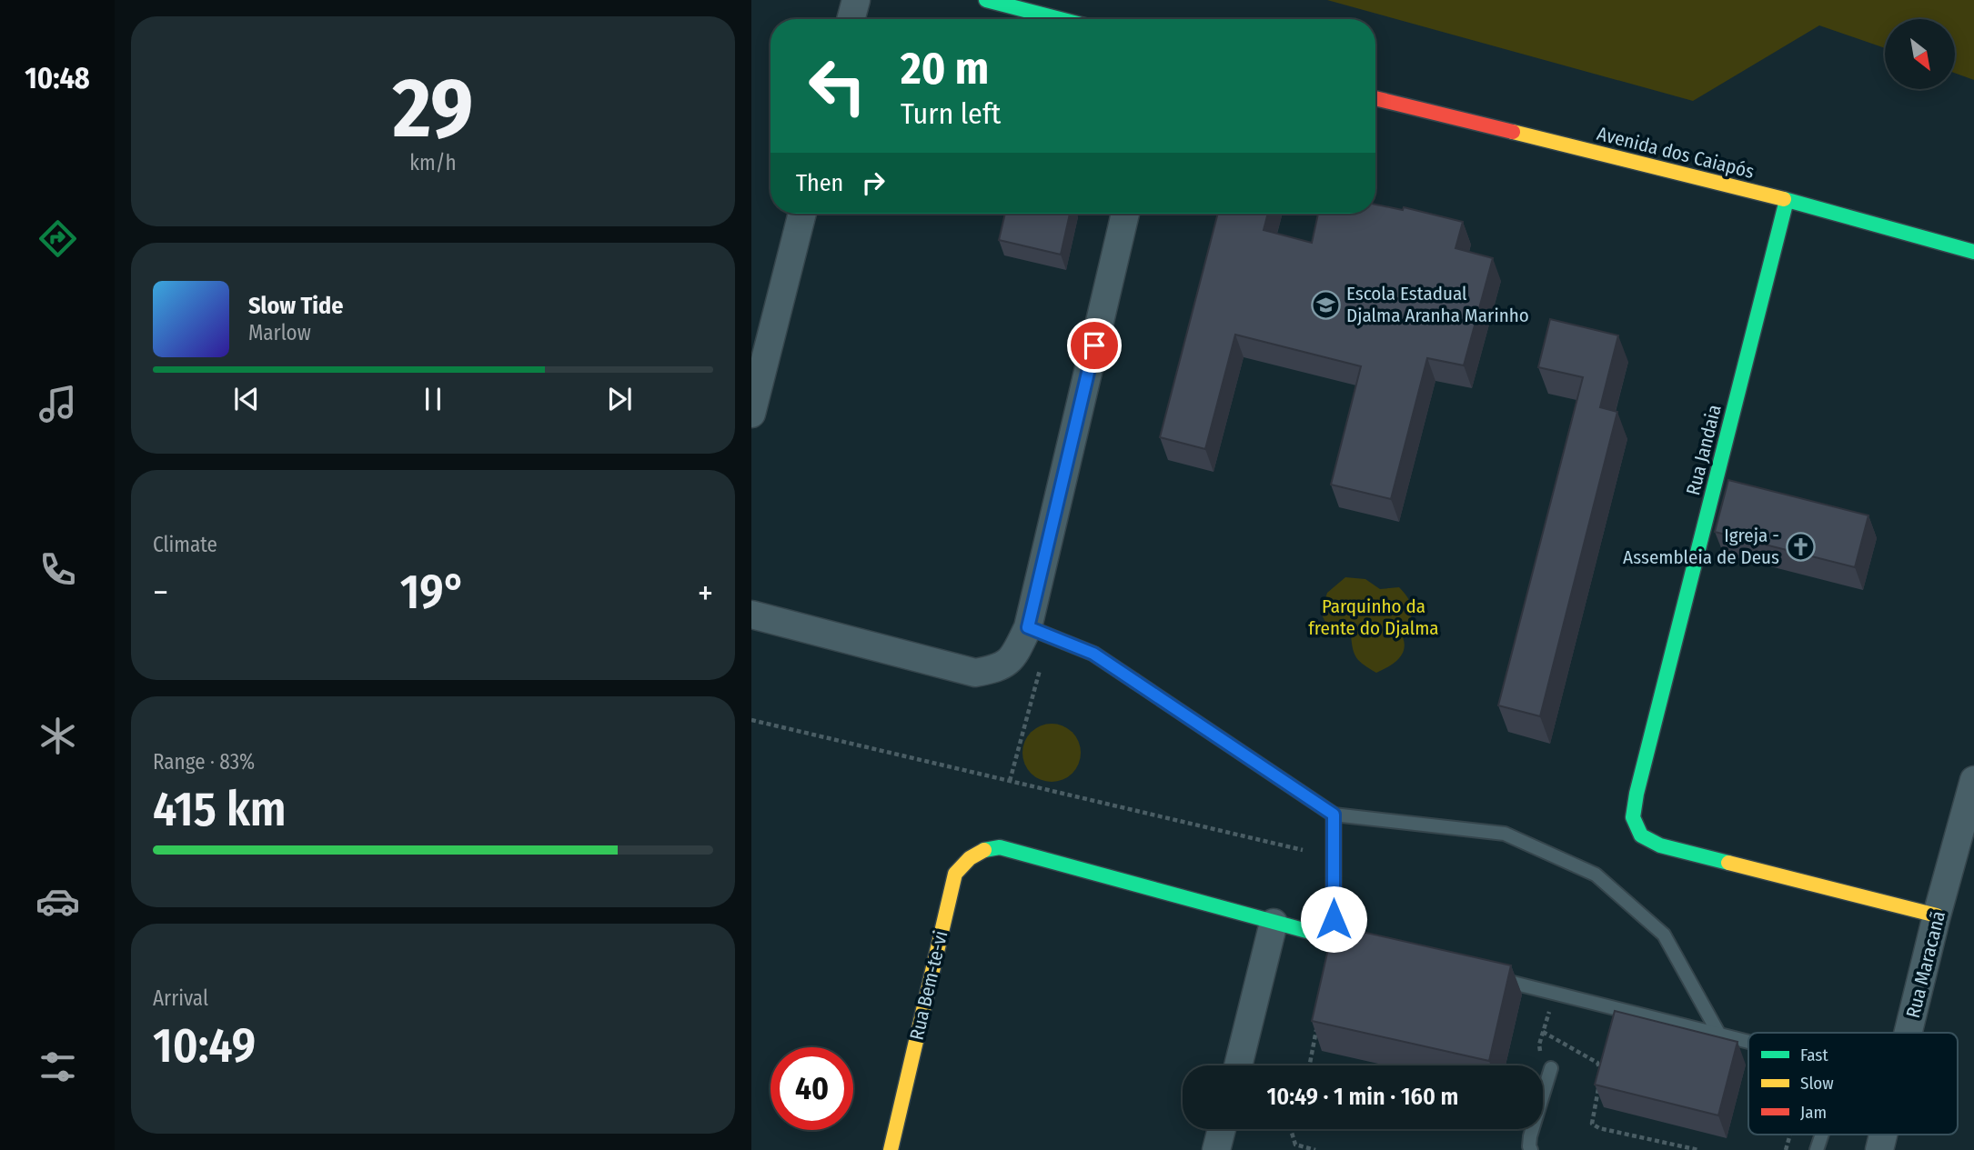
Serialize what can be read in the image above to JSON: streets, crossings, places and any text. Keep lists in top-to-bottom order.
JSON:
{
  "streets": {
    "street": [
      "Avenida dos Caiapós",
      "Rua Jandaia",
      "Rua Maracanã",
      "Rua Bem-te-vi"
    ]
  },
  "crossings": [
    ["Avenida dos Caiapós", "Rua Jandaia"],
    ["Rua Jandaia", "Rua Maracanã"]
  ],
  "parks": ["Parquinho da frente do Djalma"],
  "places": {
    "school or university": ["Escola Estadual Djalma Aranha Marinho"],
    "church": ["Igreja - Assembleia de Deus"]
  },
  "legend": ["Fast", "Slow", "Jam"],
  "north": "bottom right",
  "page": {
    "tabs": "10:48",
    "tile": [
      ["29", "km/h"],
      "Climate",
      ["Range · 83%", "415 km"],
      ["Arrival", "10:49"]
    ],
    "turn": ["20 m", "Turn left"],
    "then": "Then",
    "song": ["Slow Tide", "Marlow"],
    "heat": ["−", "19°", "+"],
    "limit": "40",
    "trip": "10:49 · 1 min · 160 m"
  }
}
